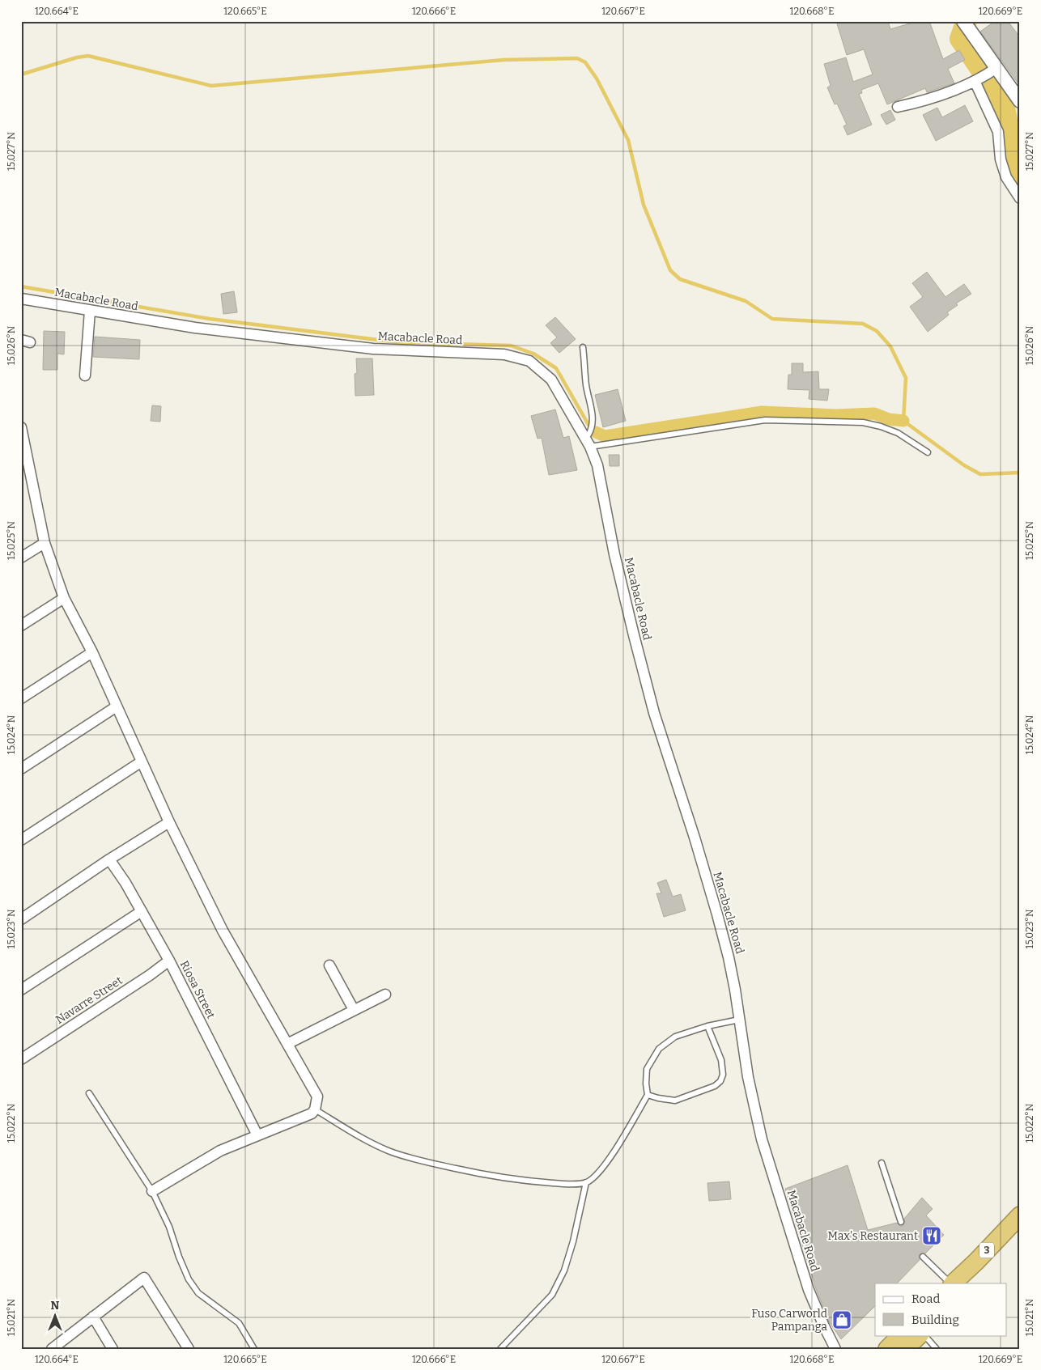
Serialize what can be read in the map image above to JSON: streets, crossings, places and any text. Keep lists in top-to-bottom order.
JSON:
{
  "streets": {
    "highway": ["3"],
    "street": ["Macabacle Road", "Riosa Street", "Navarre Street"]
  },
  "crossings": [
    ["Riosa Street", "Navarre Street"]
  ],
  "places": {
    "restaurant": ["Max's Restaurant"],
    "shop": ["Fuso Carworld Pampanga"]
  },
  "legend": ["Road", "Building"],
  "north": "top",
  "coordinates": [
    "120.664°E",
    "120.665°E",
    "120.666°E",
    "120.667°E",
    "120.668°E",
    "120.669°E",
    "15.027°N",
    "15.026°N",
    "15.025°N",
    "15.024°N",
    "15.023°N",
    "15.022°N",
    "15.021°N"
  ]
}
